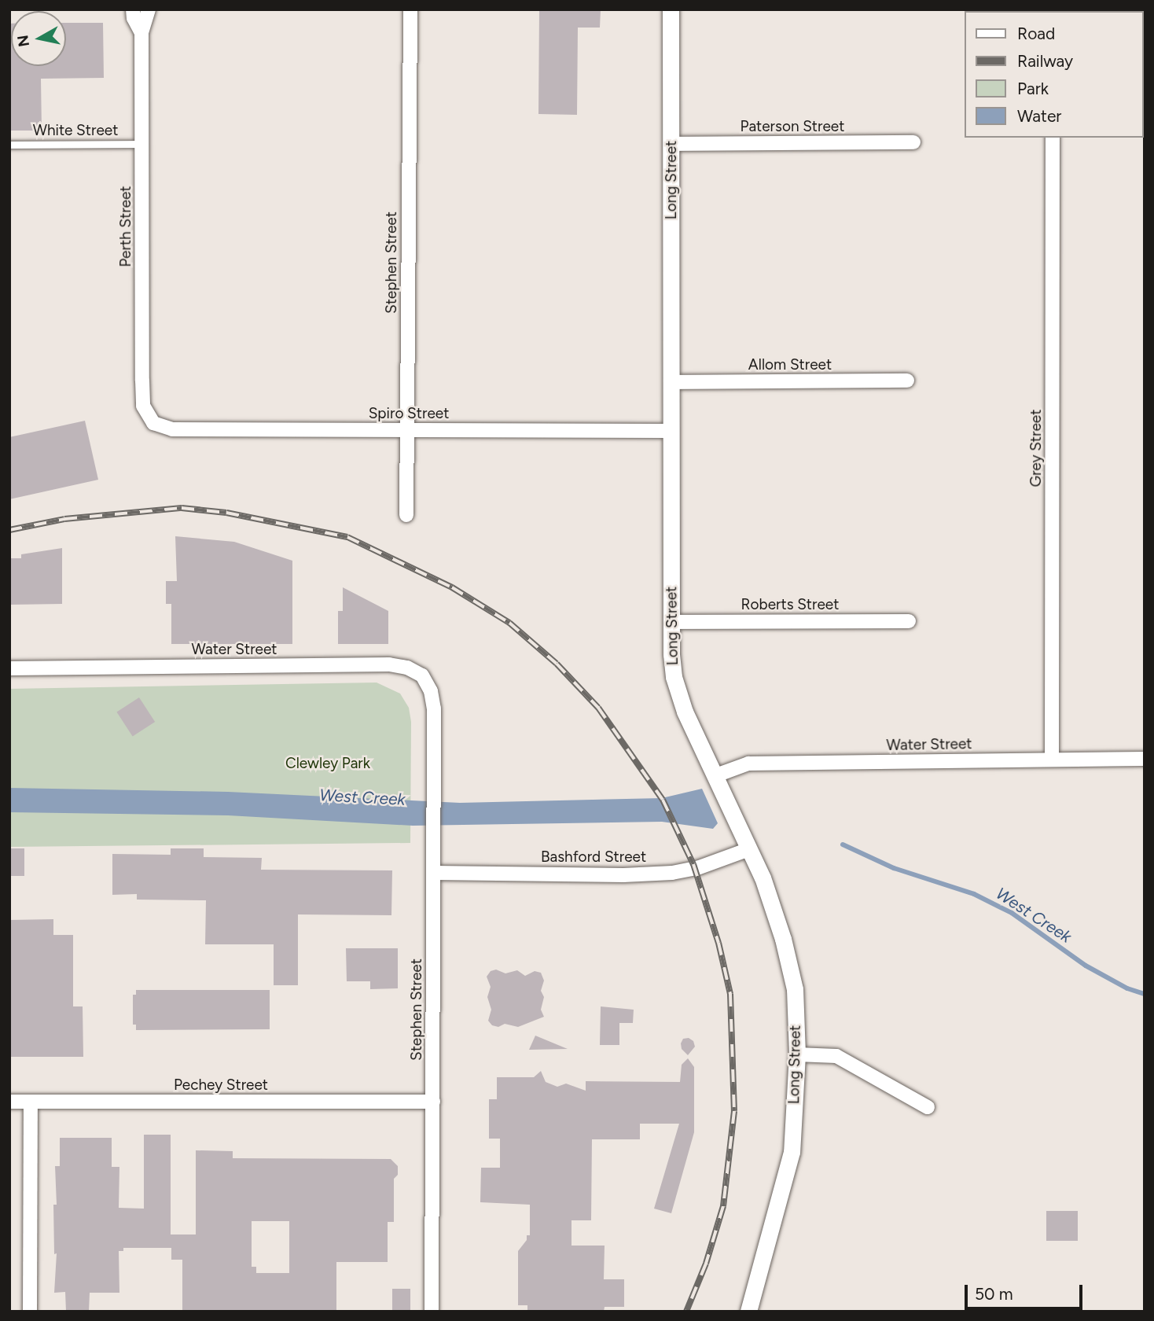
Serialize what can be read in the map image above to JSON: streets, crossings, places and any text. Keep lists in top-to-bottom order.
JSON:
{
  "streets": {
    "street": [
      "Paterson Street",
      "Long Street",
      "Perth Street",
      "Stephen Street",
      "Allom Street",
      "Spiro Street",
      "Grey Street",
      "Roberts Street",
      "Water Street",
      "Bashford Street",
      "Pechey Street"
    ],
    "lane": ["White Street"]
  },
  "crossings": [
    ["Paterson Street", "Long Street"],
    ["White Street", "Perth Street"],
    ["Long Street", "Allom Street"],
    ["Long Street", "Spiro Street"],
    ["Long Street", "Roberts Street"],
    ["Long Street", "Water Street"],
    ["Long Street", "Bashford Street"],
    ["Perth Street", "Spiro Street"],
    ["Stephen Street", "Spiro Street"],
    ["Stephen Street", "Water Street"],
    ["Stephen Street", "Bashford Street"],
    ["Stephen Street", "Pechey Street"],
    ["Grey Street", "Water Street"]
  ],
  "water": ["West Creek"],
  "parks": ["Clewley Park"],
  "legend": [
    "Road",
    "Railway",
    "Park",
    "Water"
  ],
  "scale_bar": "50 m",
  "north": "left"
}
